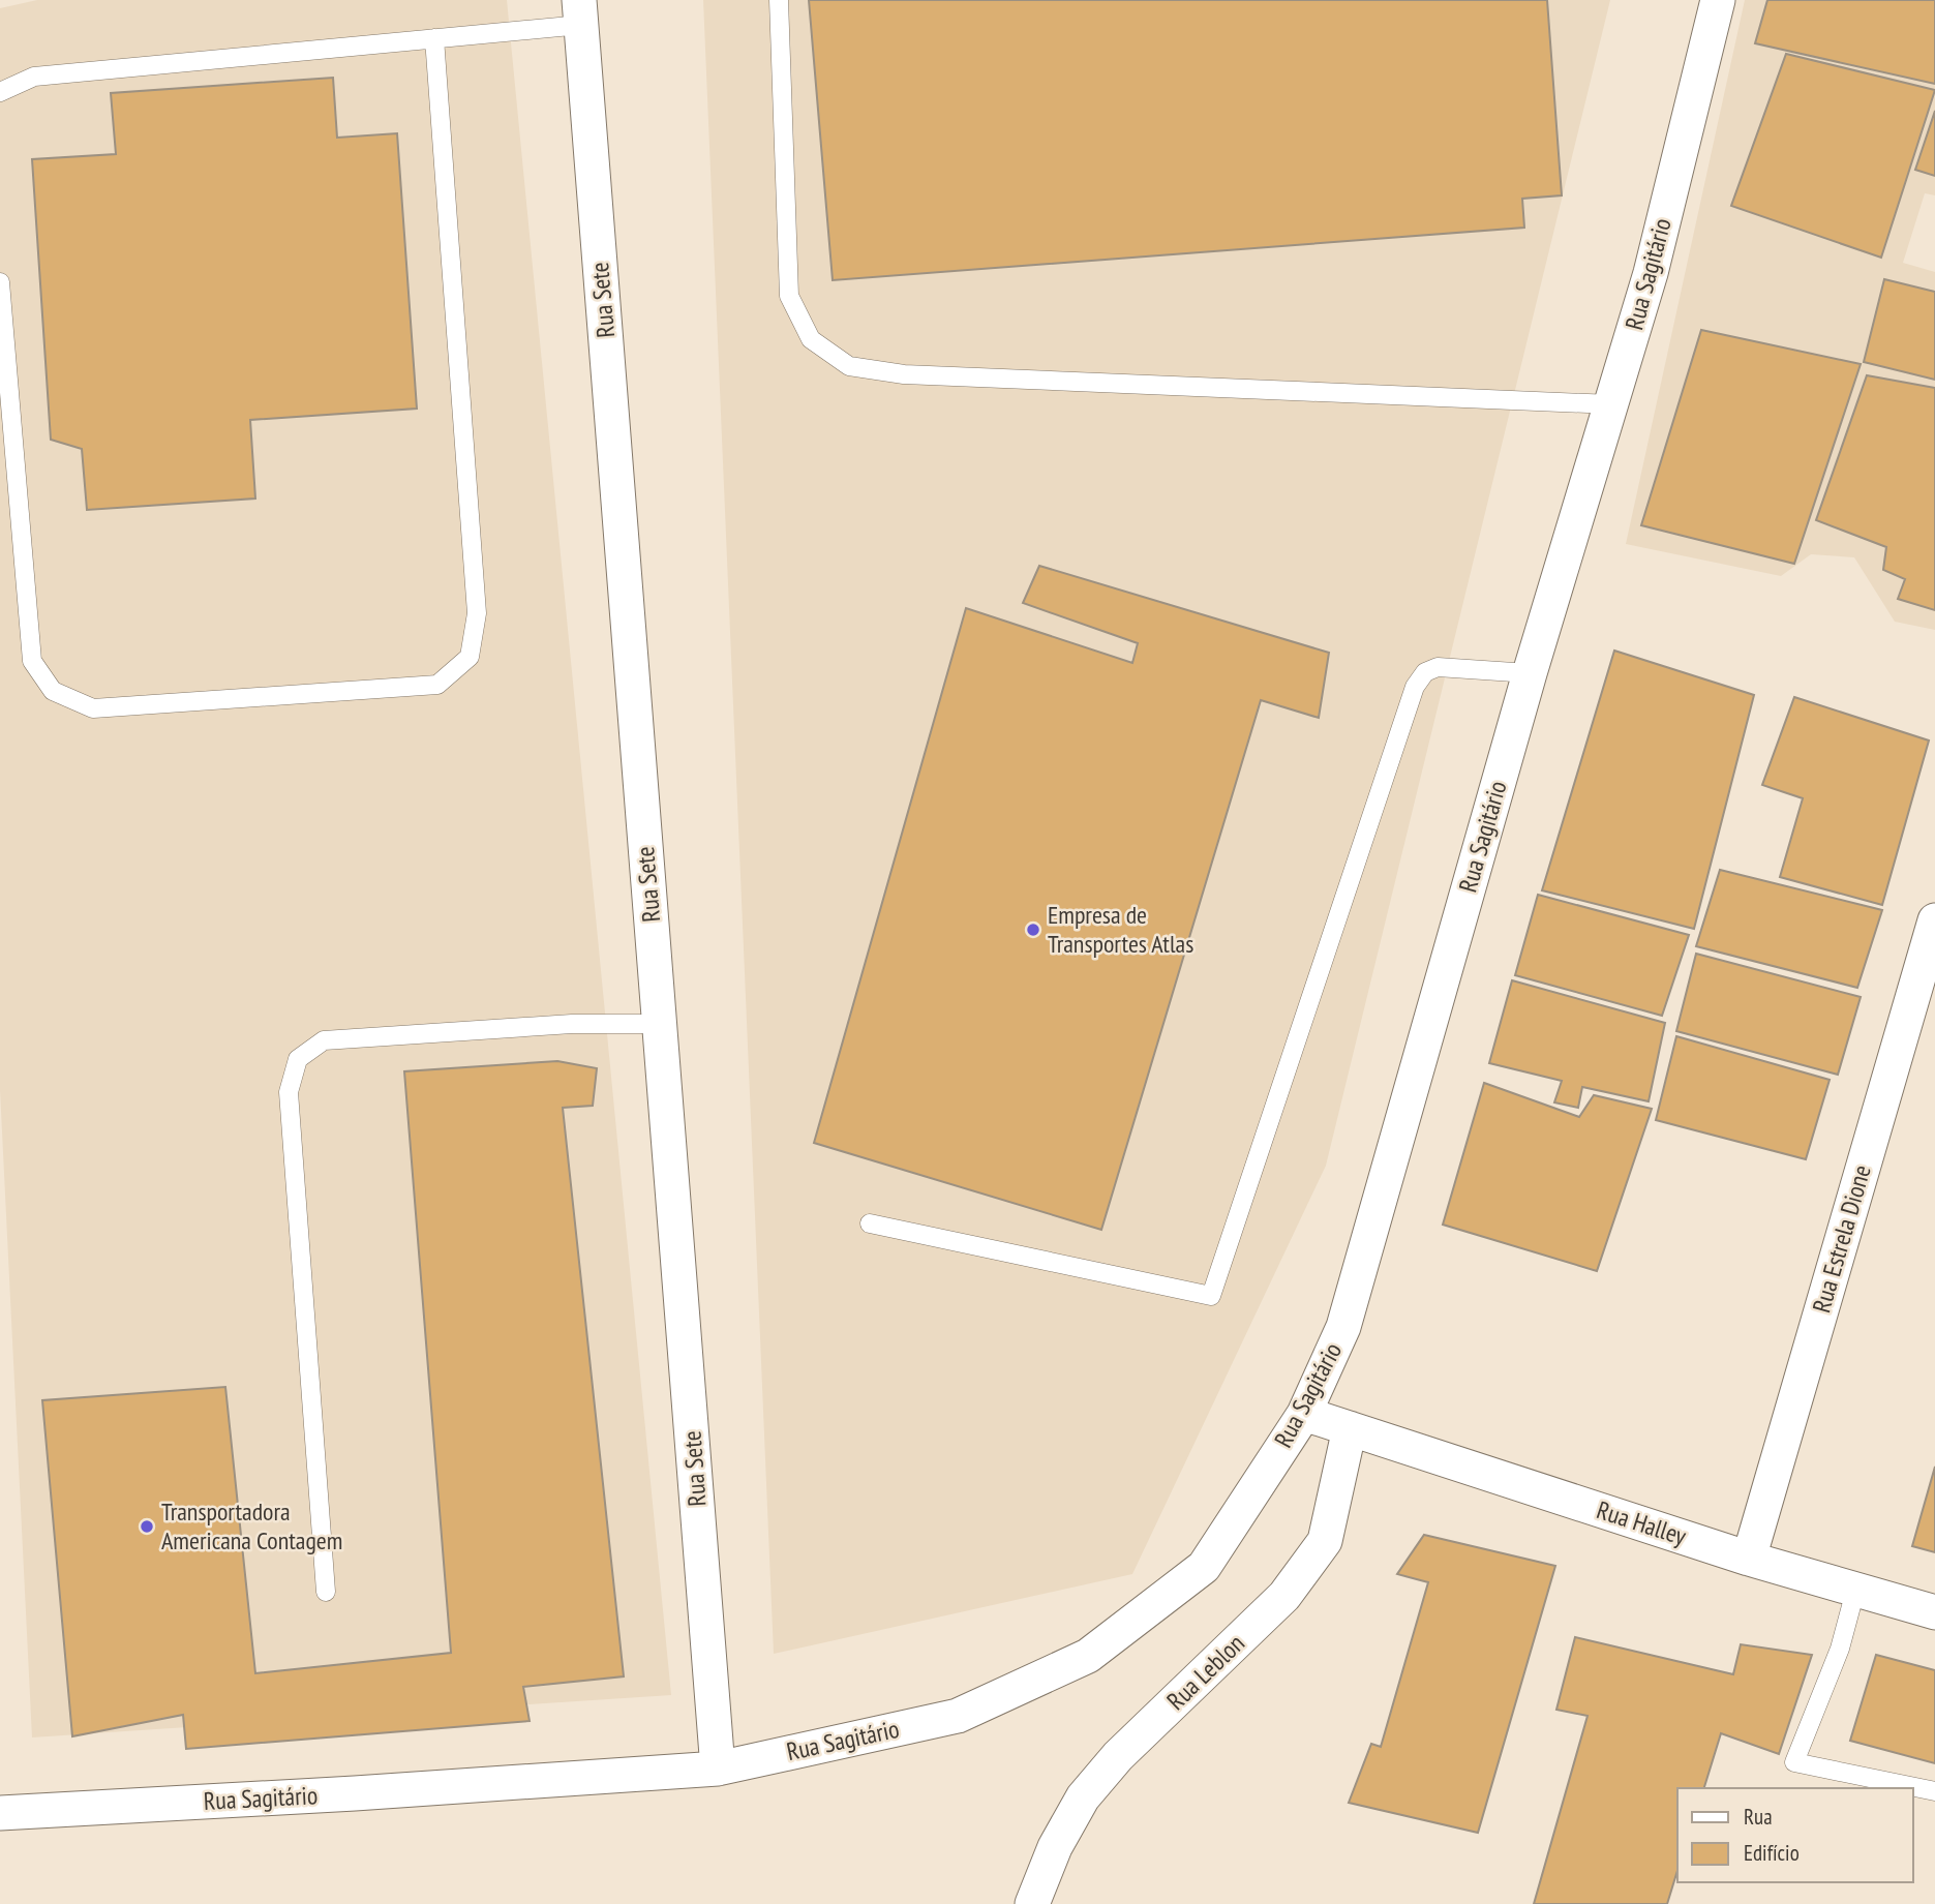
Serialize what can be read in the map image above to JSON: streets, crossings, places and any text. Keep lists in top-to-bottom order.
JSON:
{
  "streets": {
    "street": [
      "Rua Sagitário",
      "Rua Sete",
      "Rua Estrela Dione",
      "Rua Halley",
      "Rua Leblon"
    ]
  },
  "crossings": [
    ["Rua Sagitário", "Rua Sete"],
    ["Rua Sagitário", "Rua Halley"],
    ["Rua Estrela Dione", "Rua Halley"],
    ["Rua Halley", "Rua Leblon"]
  ],
  "places": ["Empresa de Transportes Atlas", "Transportadora Americana Contagem"],
  "legend": ["Rua", "Edifício"]
}
